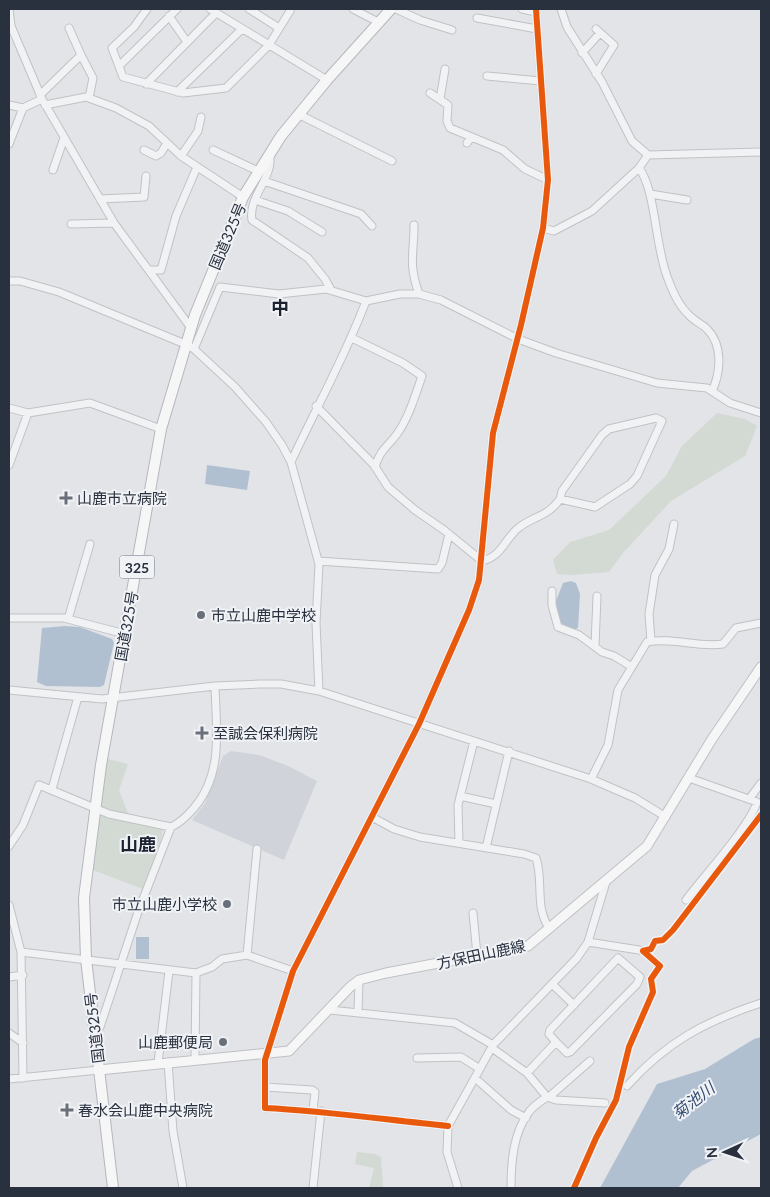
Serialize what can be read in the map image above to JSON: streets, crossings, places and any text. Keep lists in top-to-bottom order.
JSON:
{
  "streets": {
    "highway": ["国道325号", "325"],
    "main road": ["方保田山鹿線"]
  },
  "districts": ["中", "山鹿"],
  "water": ["菊池川"],
  "places": {
    "health": ["山鹿市立病院", "至誠会保利病院", "春水会山鹿中央病院"],
    "other": ["市立山鹿中学校", "市立山鹿小学校", "山鹿郵便局"]
  },
  "north": "left"
}
